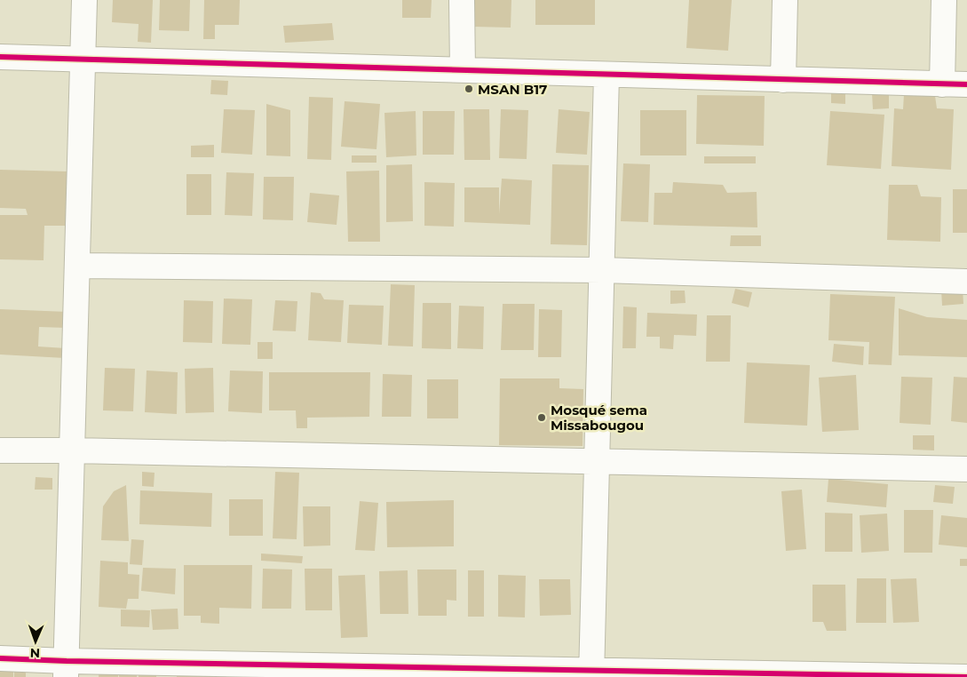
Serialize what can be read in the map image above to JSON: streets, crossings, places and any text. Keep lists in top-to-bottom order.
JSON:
{
  "places": ["MSAN B17", "Mosqué sema Missabougou"],
  "north": "bottom"
}
